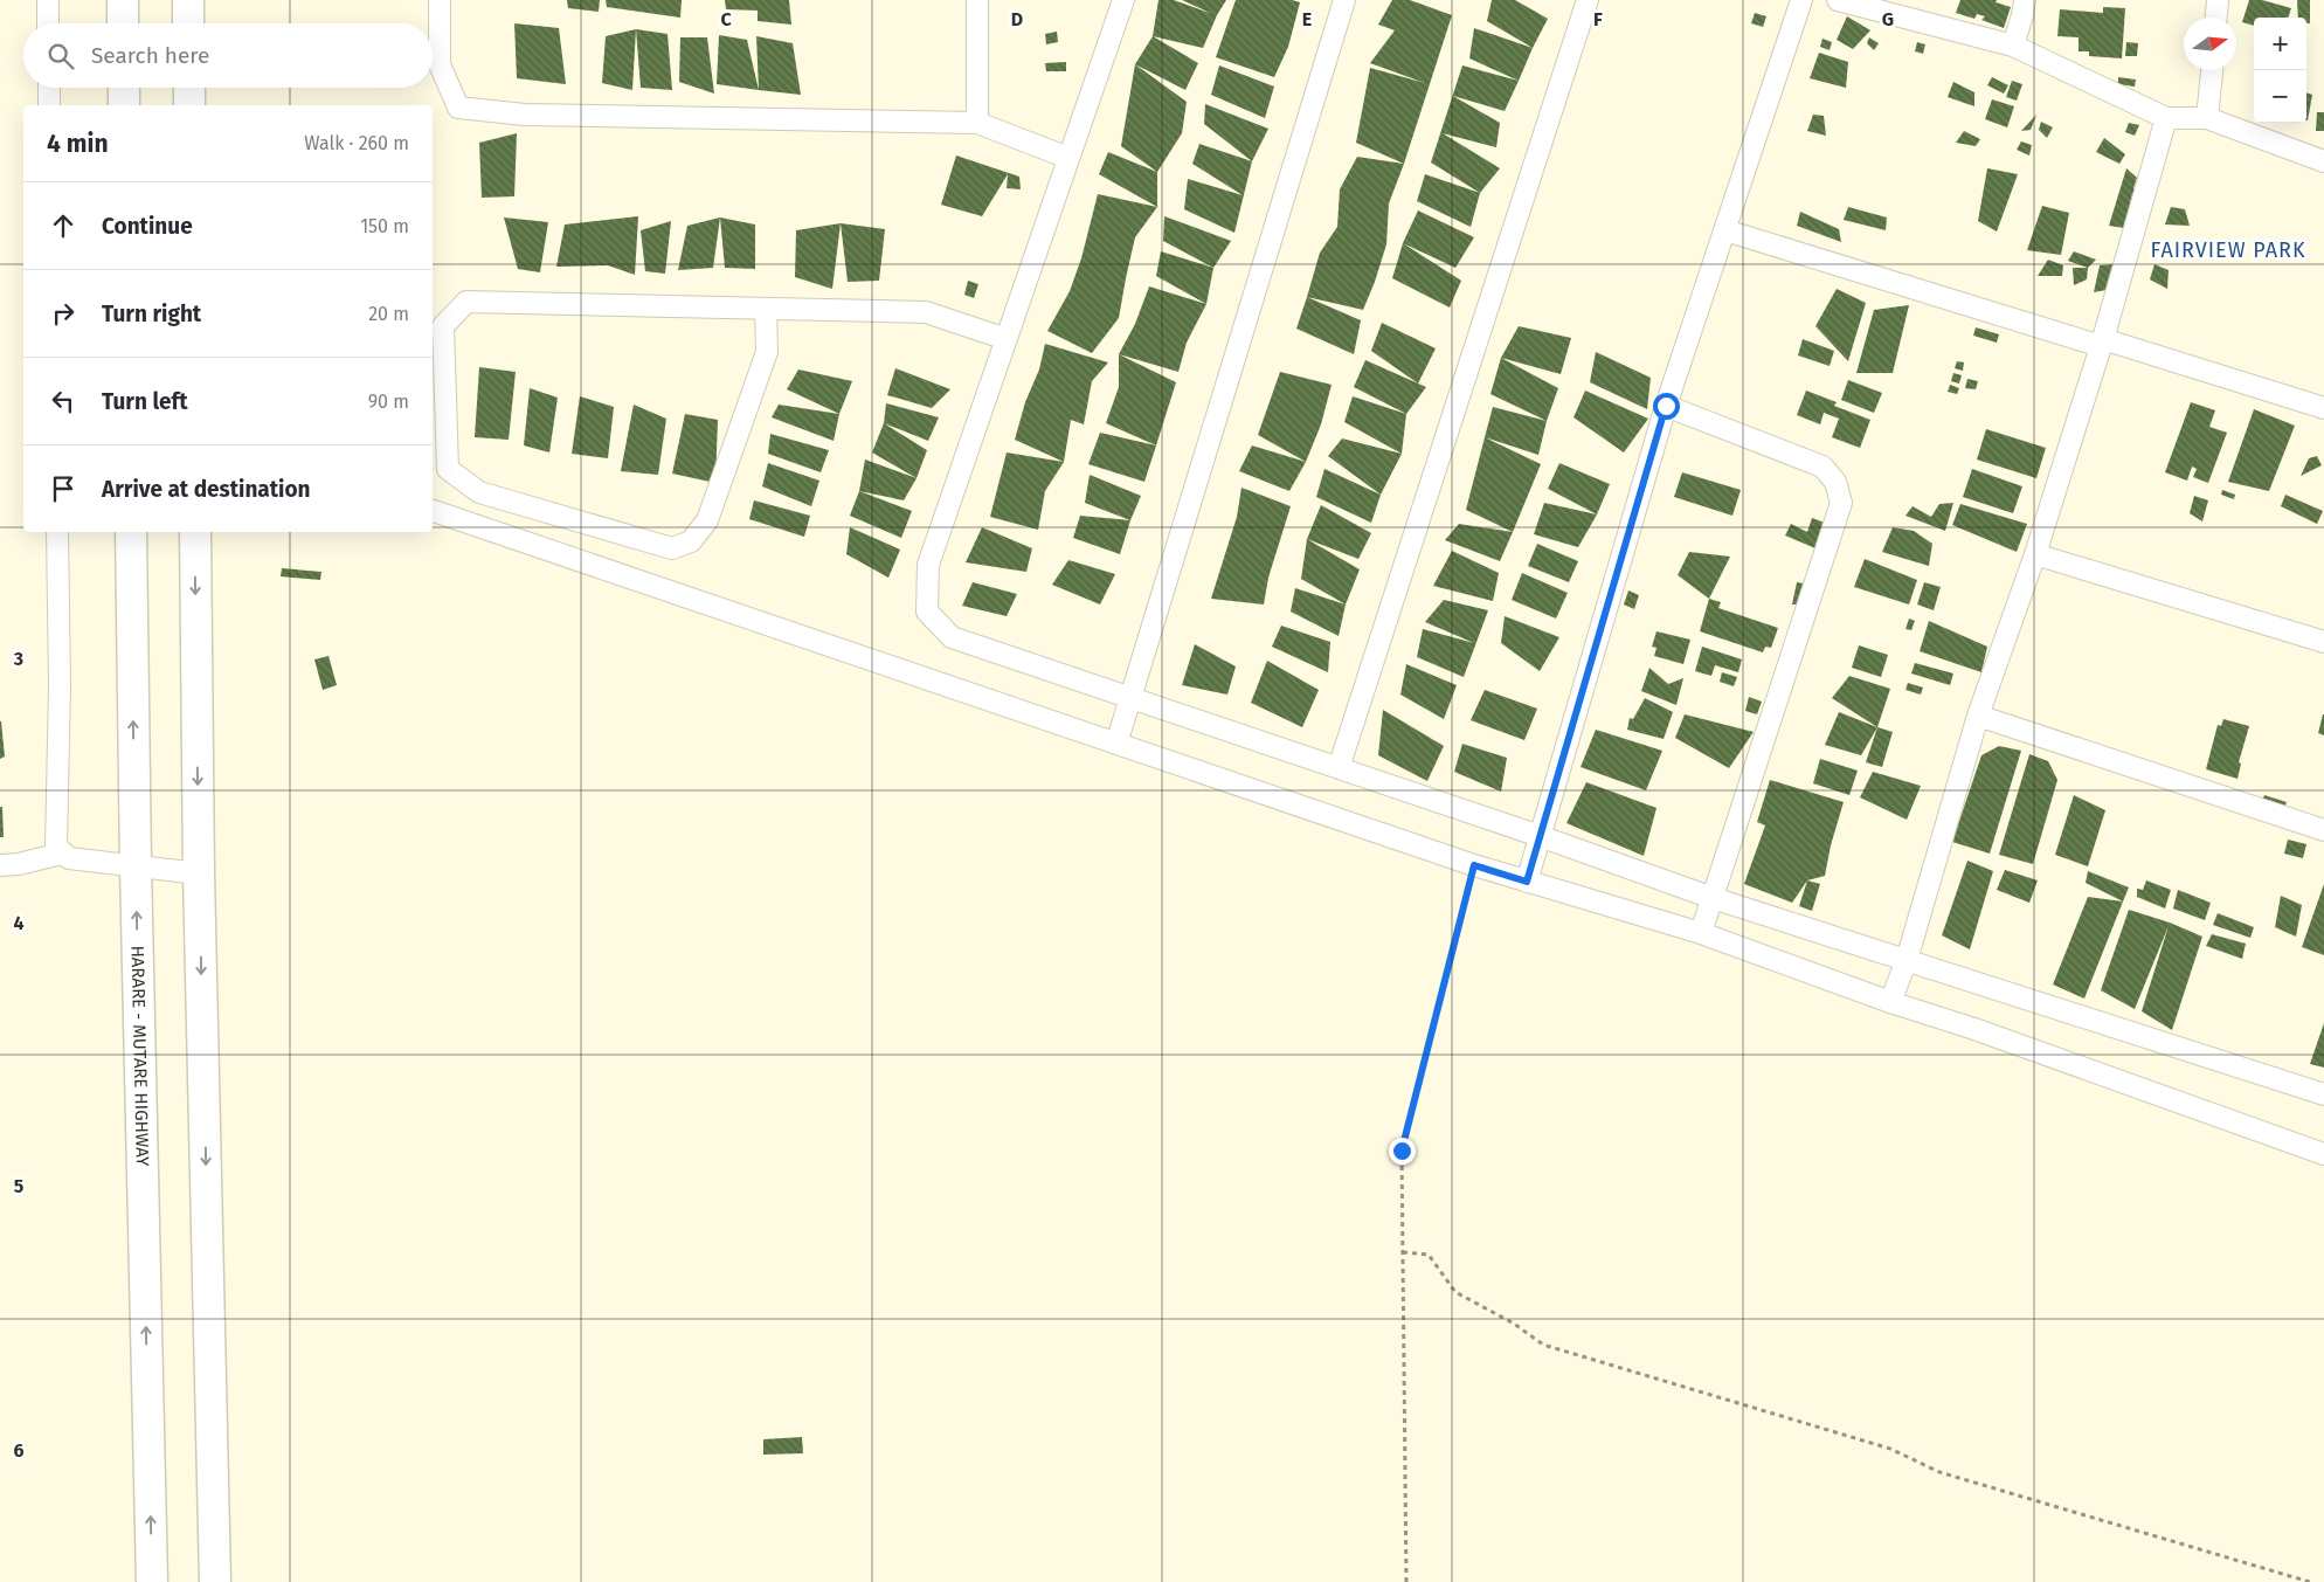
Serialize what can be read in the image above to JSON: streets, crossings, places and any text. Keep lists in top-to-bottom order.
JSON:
{
  "streets": {
    "highway": ["HARARE - MUTARE HIGHWAY"]
  },
  "districts": ["FAIRVIEW PARK"],
  "north": "right",
  "page": {
    "map_buttons": ["+", "−"],
    "search": "Search here",
    "heading": ["4 min", "Walk · 260 m"],
    "list": [
      ["Continue", "150 m"],
      ["Turn right", "20 m"],
      ["Turn left", "90 m"],
      "Arrive at destination"
    ]
  },
  "grid": {
    "columns": [
      "C",
      "D",
      "E",
      "F",
      "G"
    ],
    "rows": [
      "3",
      "4",
      "5",
      "6"
    ]
  }
}
